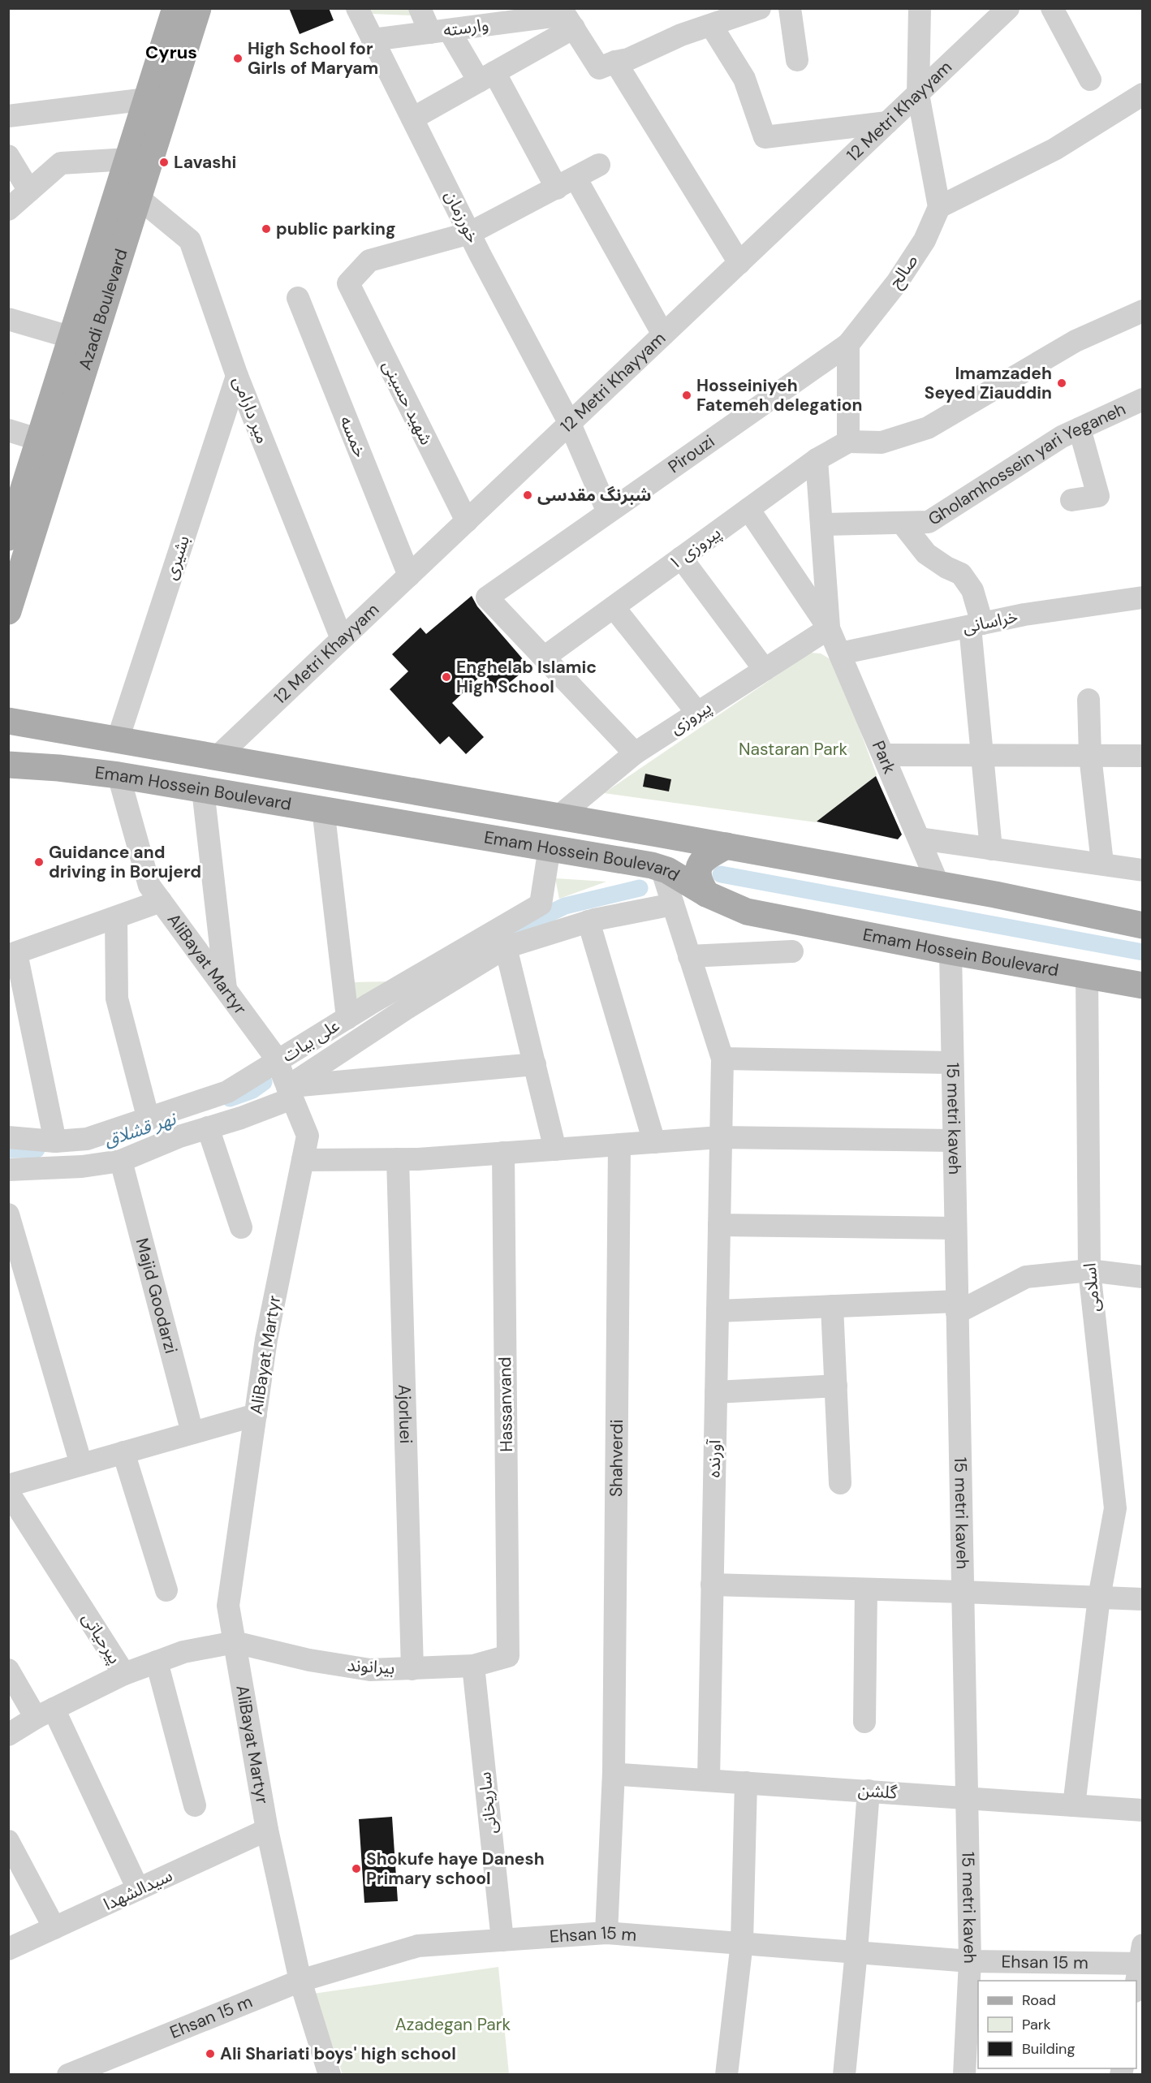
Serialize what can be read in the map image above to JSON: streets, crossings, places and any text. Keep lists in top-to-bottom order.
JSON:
{
  "streets": {
    "main road": ["Azadi Boulevard", "Emam Hossein Boulevard"],
    "street": [
      "وارسته",
      "12 Metri Khayyam",
      "خورزمان",
      "صالح",
      "شهید حسینی",
      "میر دارامی",
      "خمسه",
      "Pirouzi",
      "Gholamhossein yari Yeganeh",
      "پیروزی ۱",
      "بشیری",
      "خراسانی",
      "پیروزی",
      "Park",
      "AliBayat Martyr",
      "علی بیات",
      "15 metri kaveh",
      "اسلامی",
      "Majid Goodarzi",
      "Hassanvand",
      "Ajorluei",
      "Shahverdi",
      "آورنده",
      "پیرحیاتی",
      "بیرانوند",
      "گلشن",
      "ساریخانی",
      "سیدالشهدا",
      "Ehsan 15 m"
    ]
  },
  "crossings": [
    ["وارسته", "خورزمان"],
    ["12 Metri Khayyam", "خورزمان"],
    ["12 Metri Khayyam", "شهید حسینی"],
    ["12 Metri Khayyam", "میر دارامی"],
    ["12 Metri Khayyam", "خمسه"],
    ["12 Metri Khayyam", "Emam Hossein Boulevard"],
    ["خورزمان", "شهید حسینی"],
    ["خورزمان", "Pirouzi"],
    ["صالح", "Pirouzi"],
    ["Azadi Boulevard", "میر دارامی"],
    ["میر دارامی", "بشیری"],
    ["Pirouzi", "پیروزی ۱"],
    ["بشیری", "Emam Hossein Boulevard"],
    ["خراسانی", "Park"],
    ["پیروزی", "Park"],
    ["پیروزی", "Emam Hossein Boulevard"],
    ["Park", "Emam Hossein Boulevard"],
    ["Emam Hossein Boulevard", "AliBayat Martyr"],
    ["Emam Hossein Boulevard", "علی بیات"],
    ["Emam Hossein Boulevard", "15 metri kaveh"],
    ["Emam Hossein Boulevard", "اسلامی"],
    ["Emam Hossein Boulevard", "آورنده"],
    ["AliBayat Martyr", "علی بیات"],
    ["AliBayat Martyr", "بیرانوند"],
    ["AliBayat Martyr", "سیدالشهدا"],
    ["AliBayat Martyr", "Ehsan 15 m"],
    ["علی بیات", "آورنده"],
    ["15 metri kaveh", "گلشن"],
    ["15 metri kaveh", "Ehsan 15 m"],
    ["اسلامی", "گلشن"],
    ["Hassanvand", "بیرانوند"],
    ["Ajorluei", "بیرانوند"],
    ["Shahverdi", "گلشن"],
    ["Shahverdi", "Ehsan 15 m"],
    ["آورنده", "گلشن"],
    ["بیرانوند", "ساریخانی"],
    ["ساریخانی", "Ehsan 15 m"]
  ],
  "districts": ["Cyrus"],
  "water": ["نهر قشلاق"],
  "parks": ["Nastaran Park", "Azadegan Park"],
  "places": [
    "High School for Girls of Maryam",
    "Lavashi",
    "public parking",
    "Imamzadeh Seyed Ziauddin",
    "Hosseiniyeh Fatemeh delegation",
    "شبرنگ مقدسی",
    "Enghelab Islamic High School",
    "Guidance and driving in Borujerd",
    "Shokufe haye Danesh Primary school",
    "Ali Shariati boys' high school"
  ],
  "legend": ["Road", "Park", "Building"]
}
